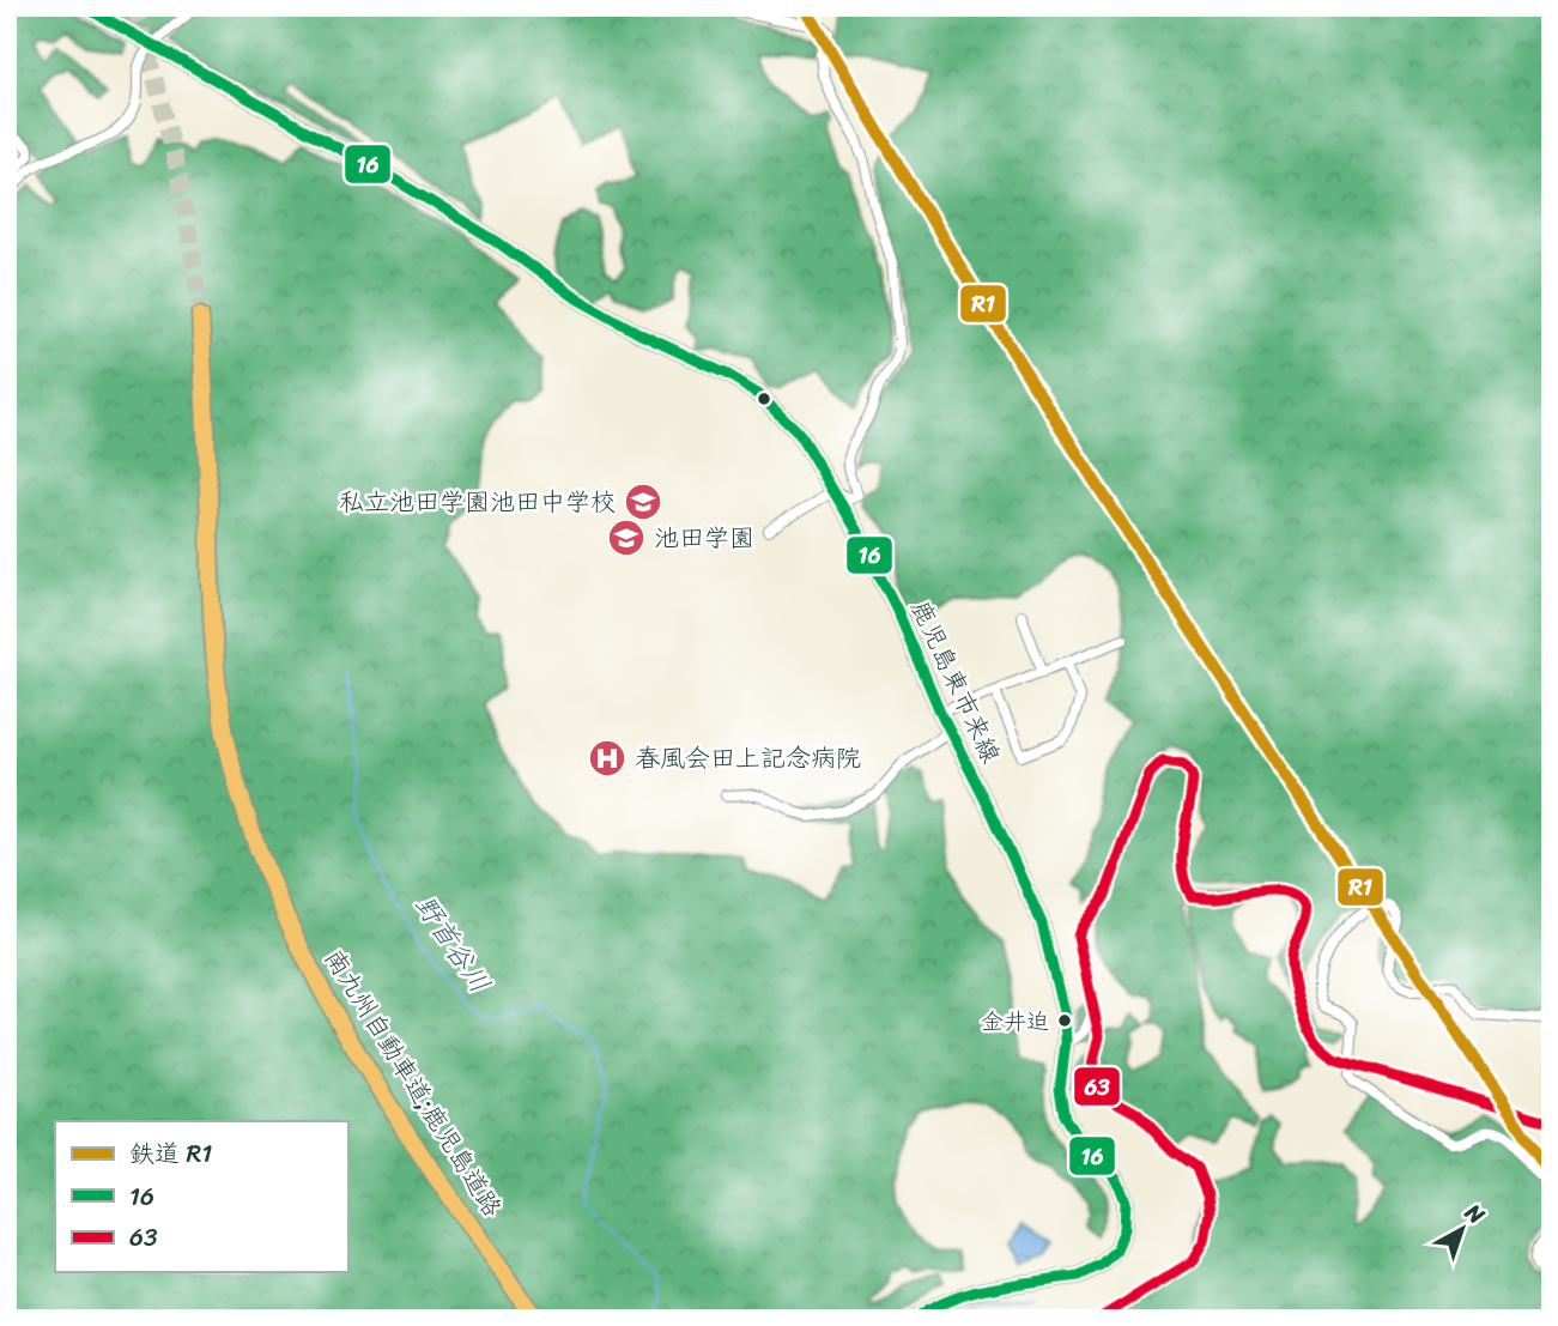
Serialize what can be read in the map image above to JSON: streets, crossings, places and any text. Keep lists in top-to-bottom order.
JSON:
{
  "streets": {
    "highway": ["南九州自動車道;鹿児島道路"],
    "main road": ["鹿児島東市来線"]
  },
  "water": ["野首谷川"],
  "places": {
    "school or university": ["私立池田学園池田中学校", "池田学園"],
    "hospital": ["春風会田上記念病院"],
    "other": ["金井迫"]
  },
  "lines": ["rail line R1", "transit line 16", "transit line 63"],
  "legend": ["鉄道 R1", "16", "63"],
  "north": "top right"
}
